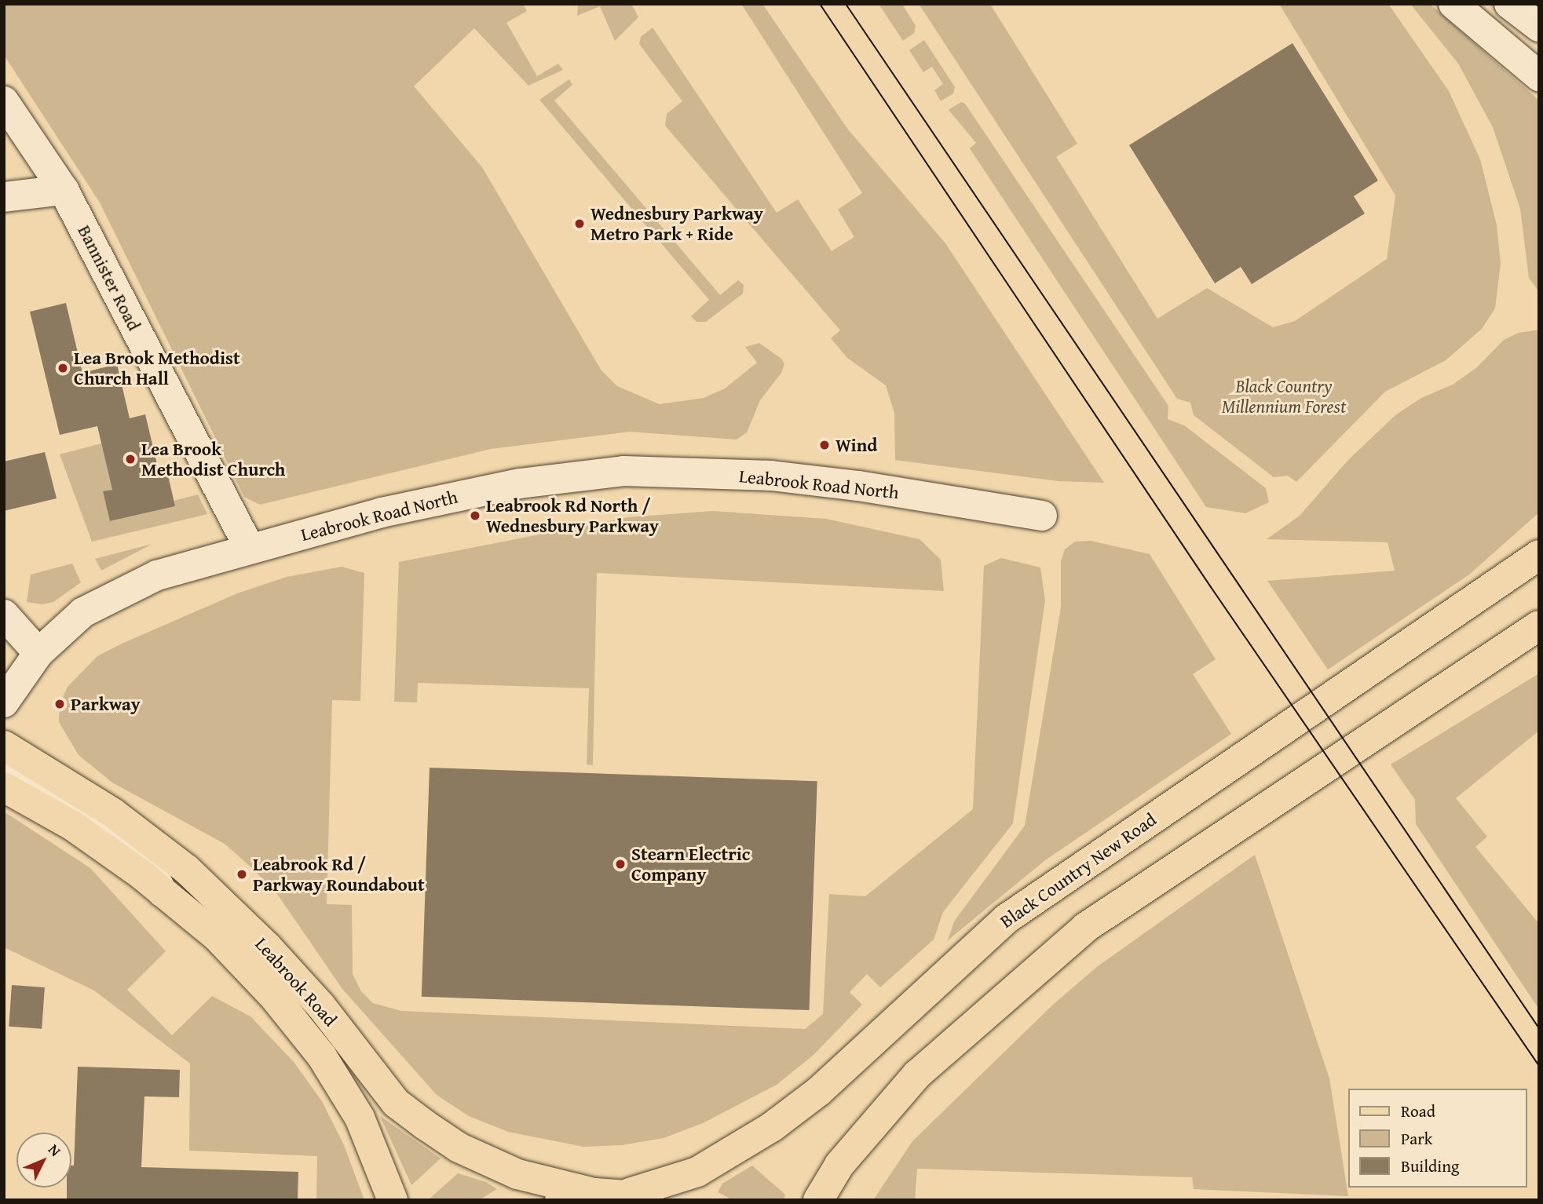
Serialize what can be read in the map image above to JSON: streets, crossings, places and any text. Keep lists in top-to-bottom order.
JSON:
{
  "streets": {
    "main road": ["Black Country New Road", "Leabrook Road"],
    "street": ["Bannister Road", "Leabrook Road North"]
  },
  "crossings": [
    ["Bannister Road", "Leabrook Road North"]
  ],
  "parks": ["Black Country Millennium Forest"],
  "places": [
    "Wednesbury Parkway Metro Park + Ride",
    "Lea Brook Methodist Church Hall",
    "Wind",
    "Lea Brook Methodist Church",
    "Leabrook Rd North / Wednesbury Parkway",
    "Parkway",
    "Stearn Electric Company",
    "Leabrook Rd / Parkway Roundabout"
  ],
  "legend": ["Road", "Park", "Building"],
  "north": "top right"
}
